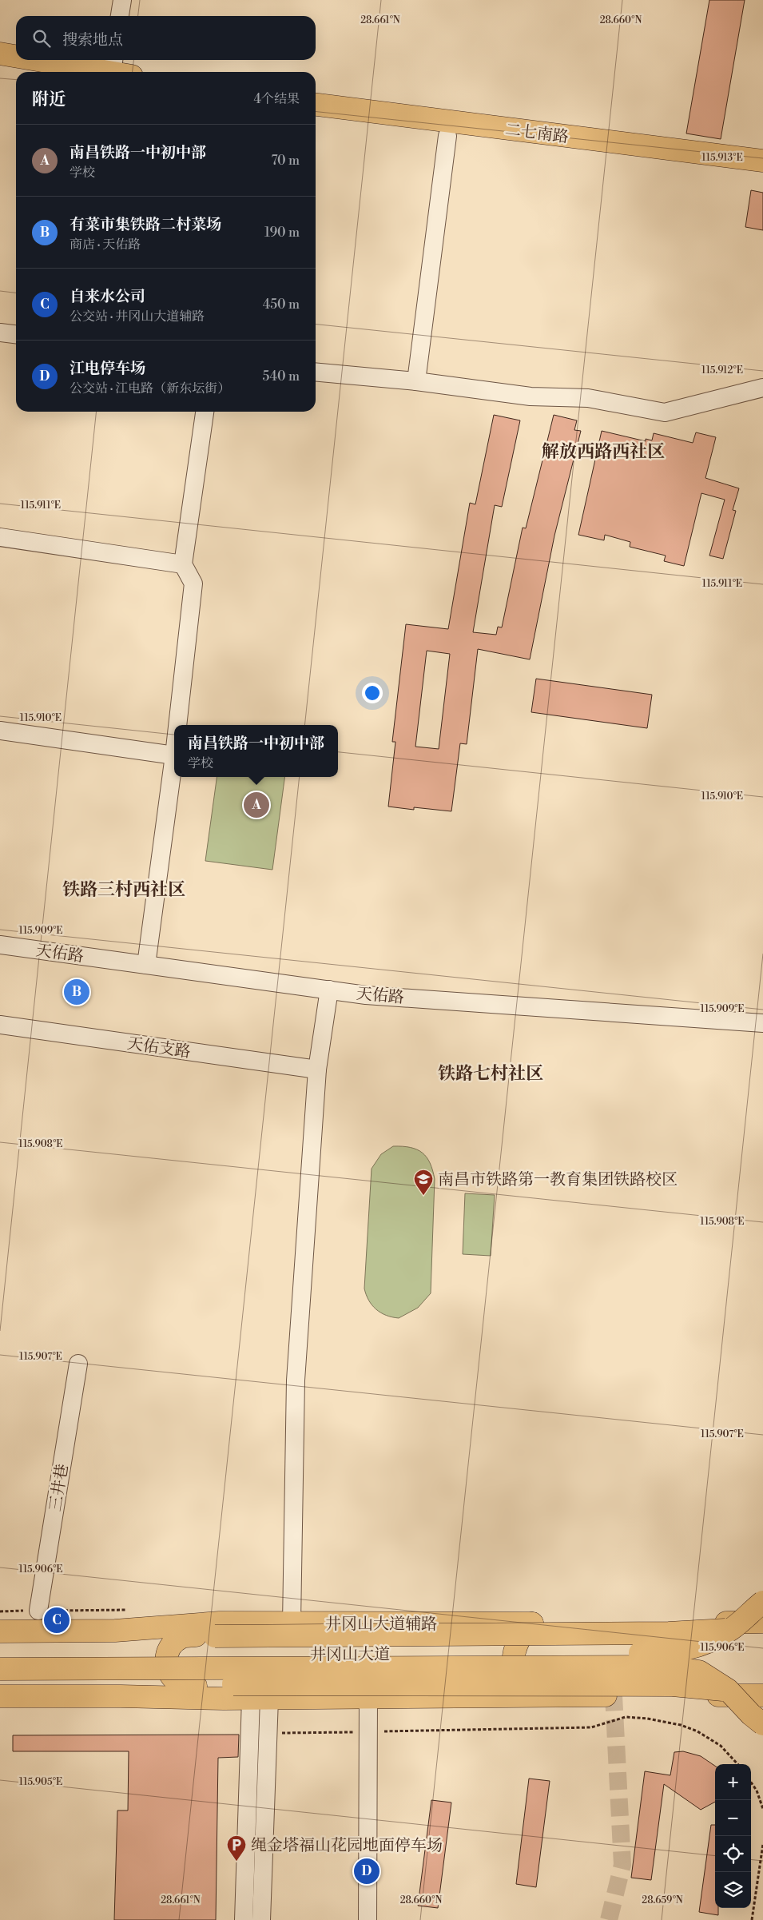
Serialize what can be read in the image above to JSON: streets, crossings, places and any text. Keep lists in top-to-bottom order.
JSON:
{
  "streets": {
    "main road": ["二七南路", "井冈山大道辅路", "井冈山大道"],
    "street": ["天佑路", "天佑支路", "三井巷"]
  },
  "districts": ["解放西路西社区", "铁路三村西社区", "铁路七村社区"],
  "places": {
    "school or university": ["南昌市铁路第一教育集团铁路校区"],
    "parking": ["绳金塔福山花园地面停车场"]
  },
  "page": {
    "search": "搜索地点",
    "heading": ["附近", "4个结果"],
    "list": [
      {
        "mark": "A",
        "name": "南昌铁路一中初中部",
        "note": "学校",
        "value": "70 m"
      },
      {
        "mark": "B",
        "name": "有菜市集铁路二村菜场",
        "note": "商店 · 天佑路",
        "value": "190 m"
      },
      {
        "mark": "C",
        "name": "自来水公司",
        "note": "公交站 · 井冈山大道辅路",
        "value": "450 m"
      },
      {
        "mark": "D",
        "name": "江电停车场",
        "note": "公交站 · 江电路（新东坛街）",
        "value": "540 m"
      }
    ],
    "popup": ["南昌铁路一中初中部", "学校"],
    "pins": [
      "A",
      "B",
      "C",
      "D"
    ],
    "map_buttons": ["+", "−"]
  },
  "coordinates": [
    "28.661°N",
    "28.660°N",
    "115.913°E",
    "115.912°E",
    "115.911°E",
    "115.910°E",
    "115.909°E",
    "115.908°E",
    "115.907°E",
    "115.906°E",
    "115.905°E",
    "28.659°N"
  ]
}
